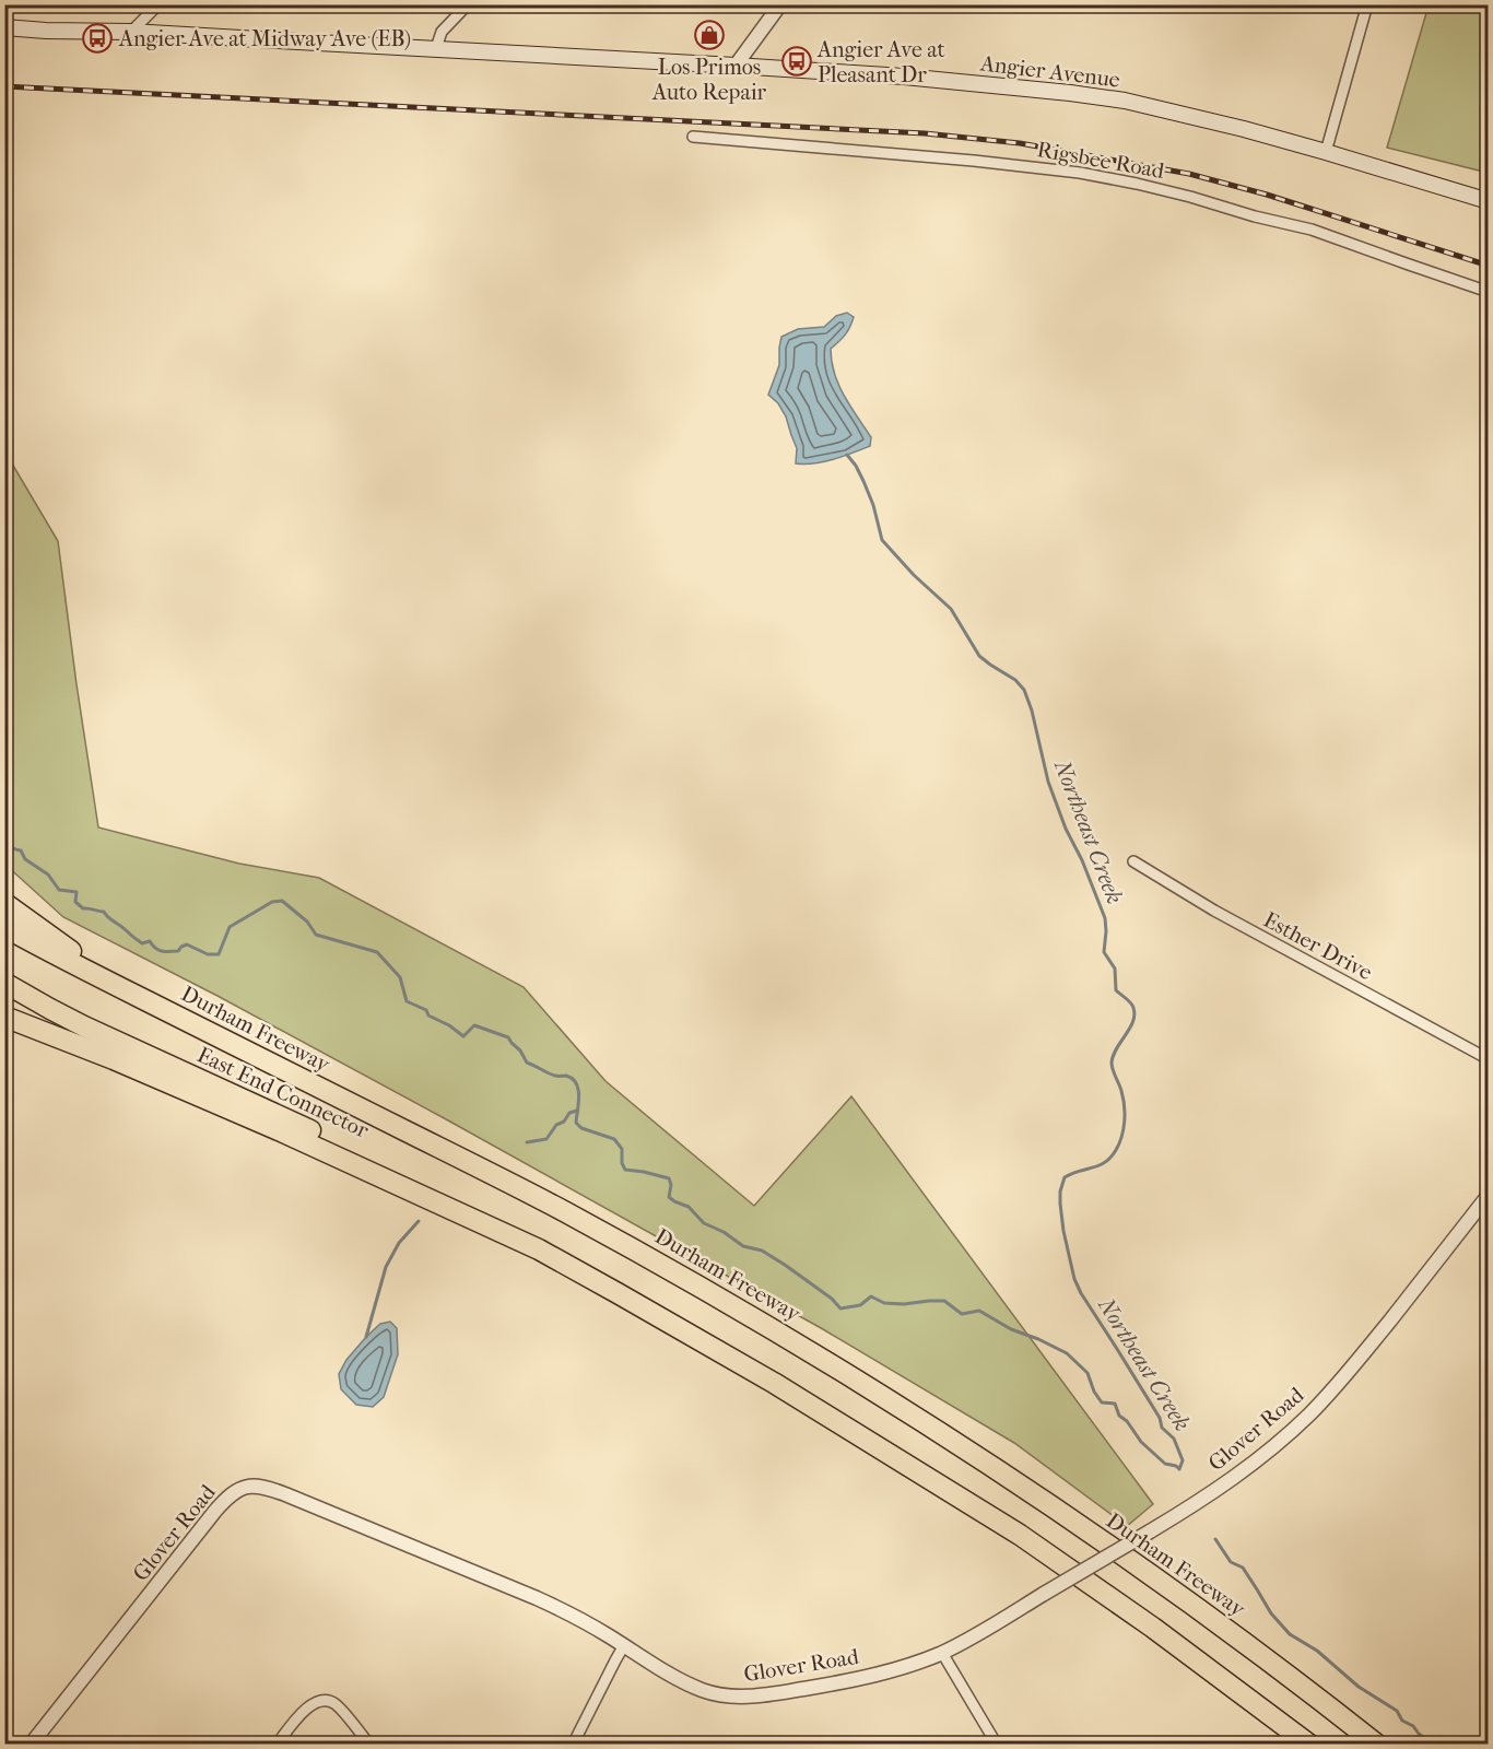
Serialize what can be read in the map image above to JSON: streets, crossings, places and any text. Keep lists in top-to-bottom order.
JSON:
{
  "streets": {
    "highway": ["Durham Freeway", "East End Connector"],
    "main road": ["Angier Avenue"],
    "street": ["Rigsbee Road", "Esther Drive", "Glover Road"]
  },
  "water": ["Northeast Creek"],
  "places": {
    "shop": ["Los Primos Auto Repair"],
    "bus stop": ["Angier Ave at Midway Ave (EB)", "Angier Ave at Pleasant Dr"]
  }
}
